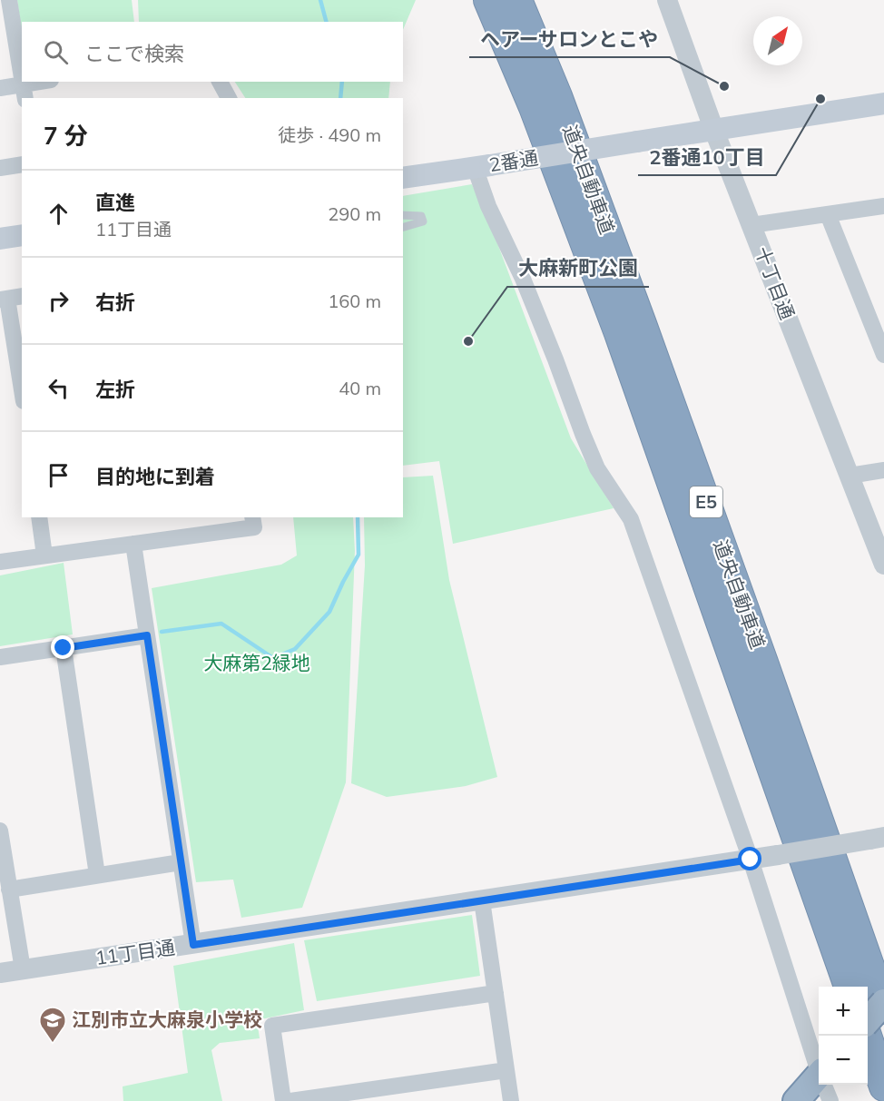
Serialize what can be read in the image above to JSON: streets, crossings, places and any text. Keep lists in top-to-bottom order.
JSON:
{
  "streets": {
    "highway": ["道央自動車道", "E5"],
    "main road": ["2番通"],
    "street": ["十丁目通", "11丁目通"]
  },
  "crossings": [
    ["2番通", "十丁目通"]
  ],
  "parks": ["大麻第2緑地"],
  "places": {
    "other": ["ヘアーサロンとこや", "2番通10丁目", "大麻新町公園"],
    "school or university": ["江別市立大麻泉小学校"]
  },
  "north": "top right",
  "page": {
    "search": "ここで検索",
    "heading": ["7 分", "徒歩 · 490 m"],
    "list": [
      ["直進", "11丁目通", "290 m"],
      ["右折", "160 m"],
      ["左折", "40 m"],
      "目的地に到着"
    ],
    "map_buttons": ["+", "−"]
  }
}
